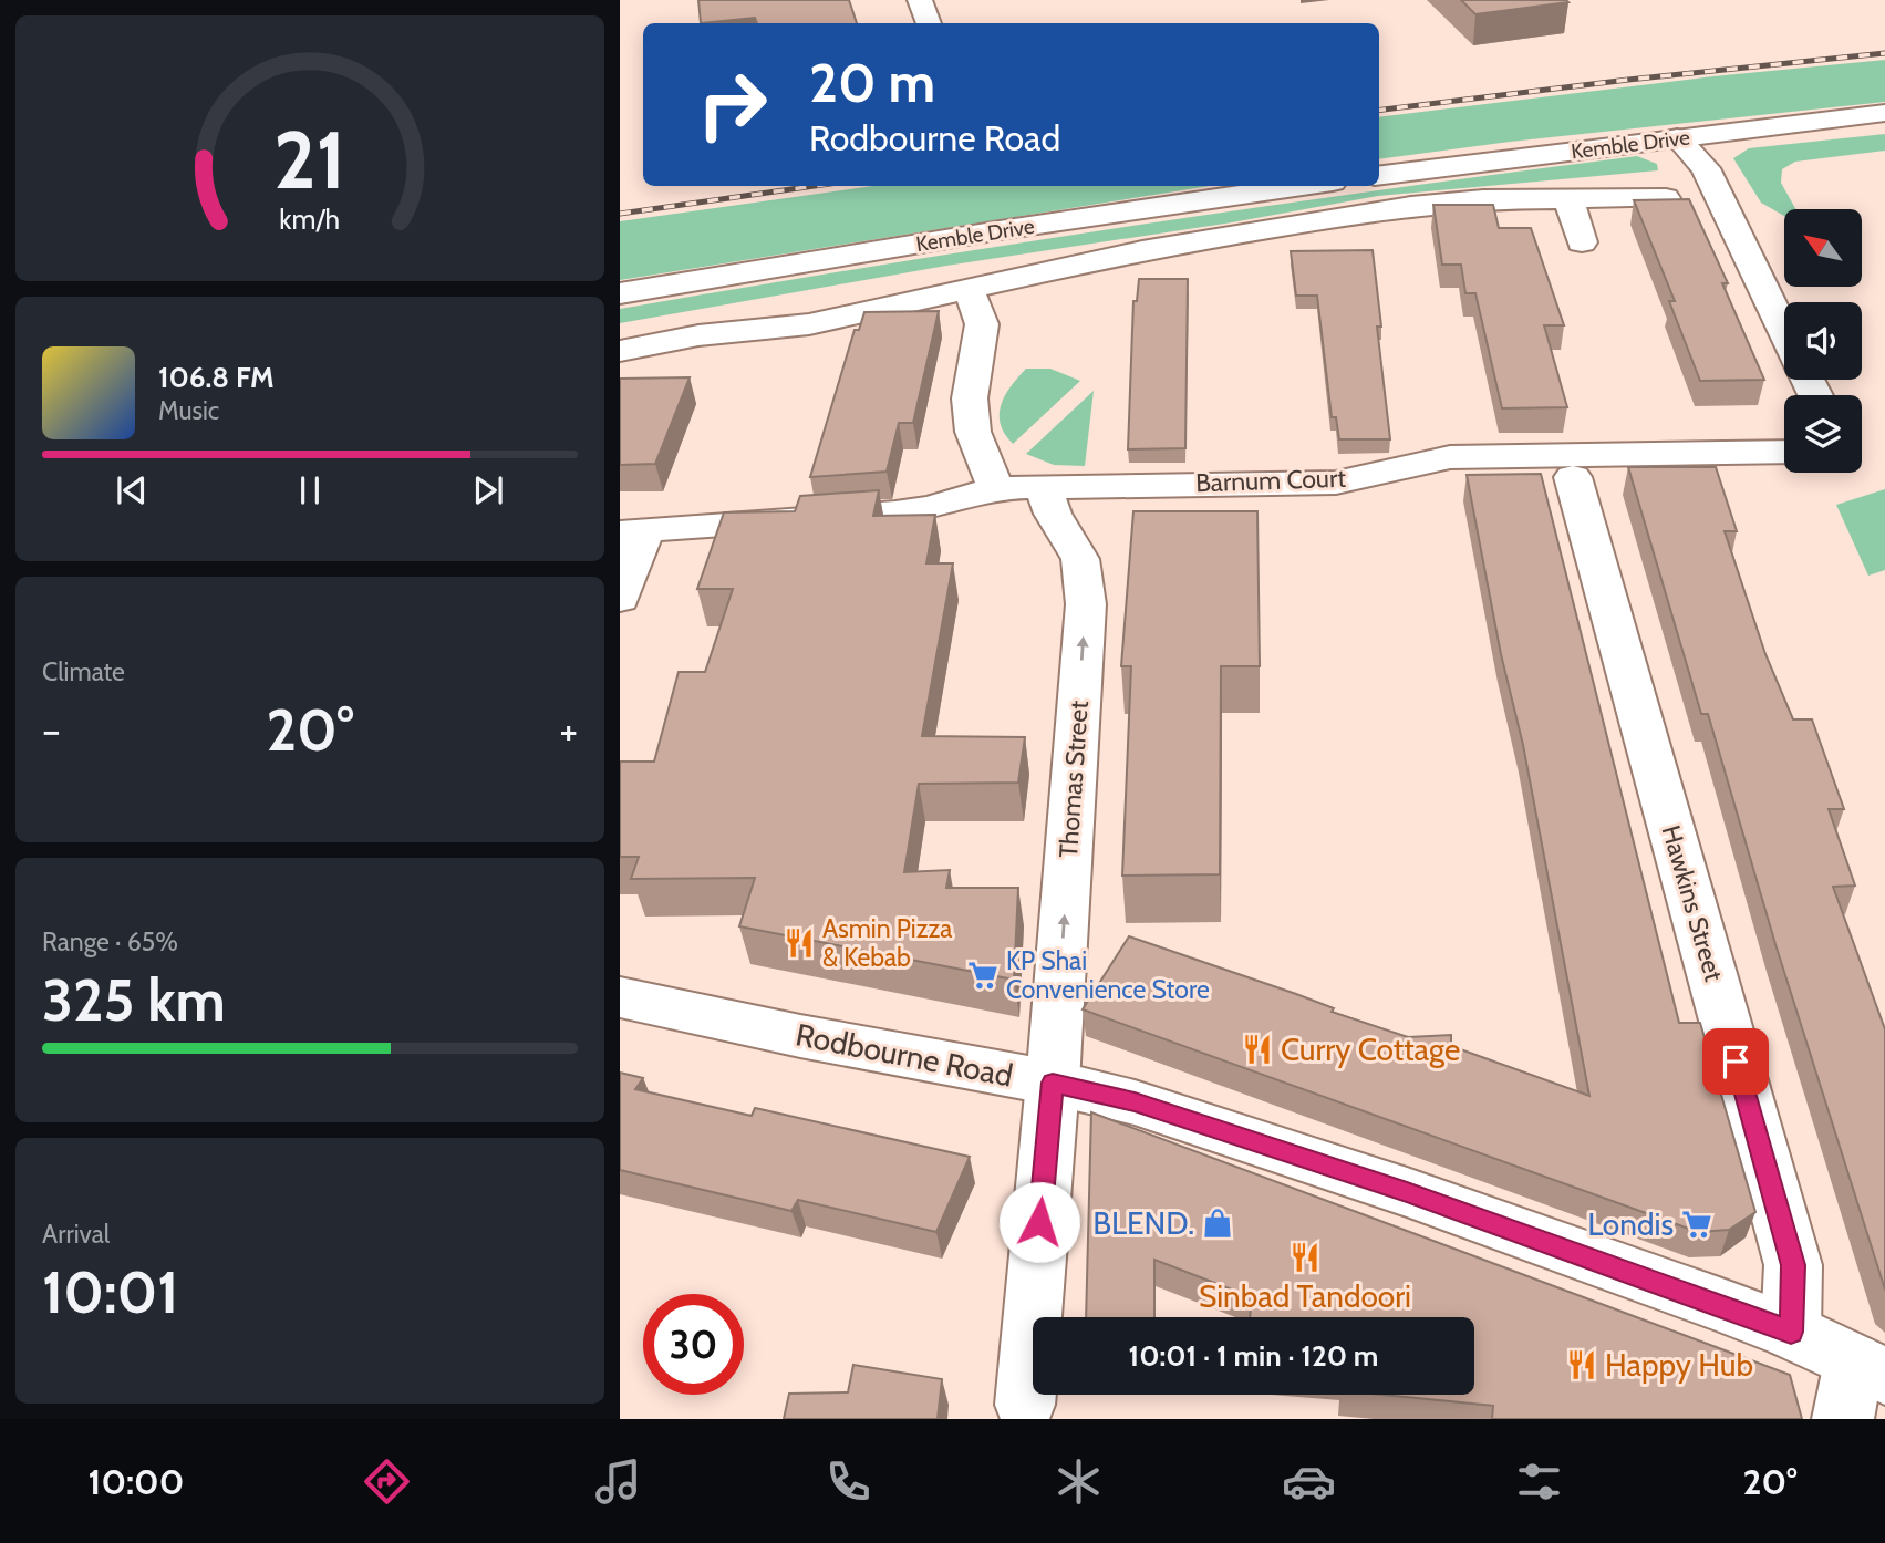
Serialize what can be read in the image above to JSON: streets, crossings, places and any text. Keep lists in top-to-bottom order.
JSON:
{
  "streets": {
    "street": [
      "Kemble Drive",
      "Barnum Court",
      "Thomas Street",
      "Hawkins Street",
      "Rodbourne Road"
    ]
  },
  "crossings": [
    ["Barnum Court", "Thomas Street"],
    ["Thomas Street", "Rodbourne Road"],
    ["Hawkins Street", "Rodbourne Road"]
  ],
  "one_way": ["Thomas Street"],
  "places": {
    "restaurant": [
      "Asmin Pizza & Kebab",
      "Curry Cottage",
      "Sinbad Tandoori",
      "Happy Hub"
    ],
    "supermarket": ["KP Shai Convenience Store", "Londis"],
    "shop": ["BLEND."]
  },
  "north": "top left",
  "page": {
    "turn": ["20 m", "Rodbourne Road"],
    "song": ["106.8 FM", "Music"],
    "tile": [
      "Climate",
      ["Range · 65%", "325 km"],
      ["Arrival", "10:01"]
    ],
    "heat": ["−", "20°", "+"],
    "limit": "30",
    "trip": "10:01 · 1 min · 120 m",
    "tabs": ["10:00", "20°"],
    "gauge": ["21", "km/h"]
  }
}
